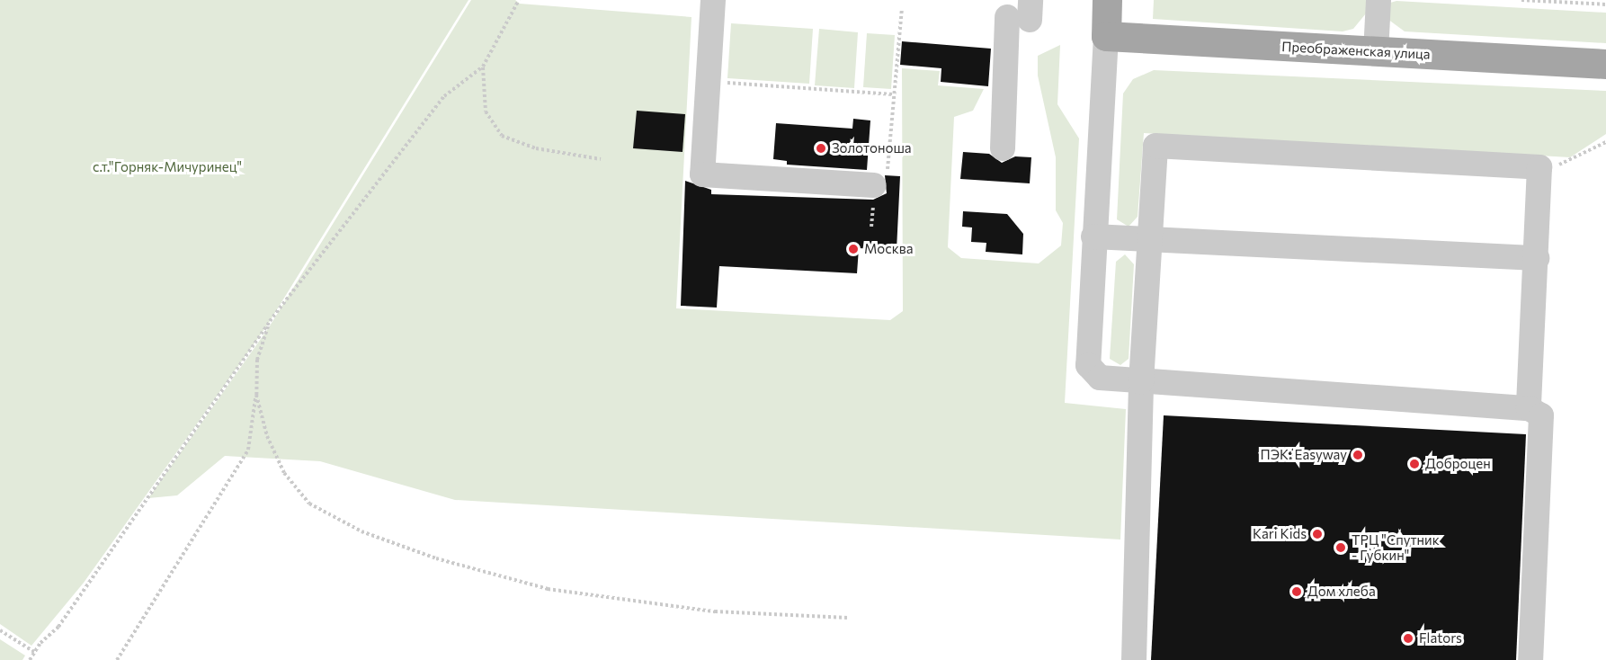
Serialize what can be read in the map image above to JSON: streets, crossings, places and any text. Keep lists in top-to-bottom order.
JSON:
{
  "streets": {
    "main road": ["Преображенская улица"]
  },
  "parks": ["с.т.\"Горняк-Мичуринец\""],
  "places": [
    "Золотоноша",
    "Москва",
    "ПЭК: Easyway",
    "Доброцен",
    "Kari Kids",
    "ТРЦ \"Спутник - Губкин\"",
    "Дом хлеба",
    "Flators"
  ]
}
